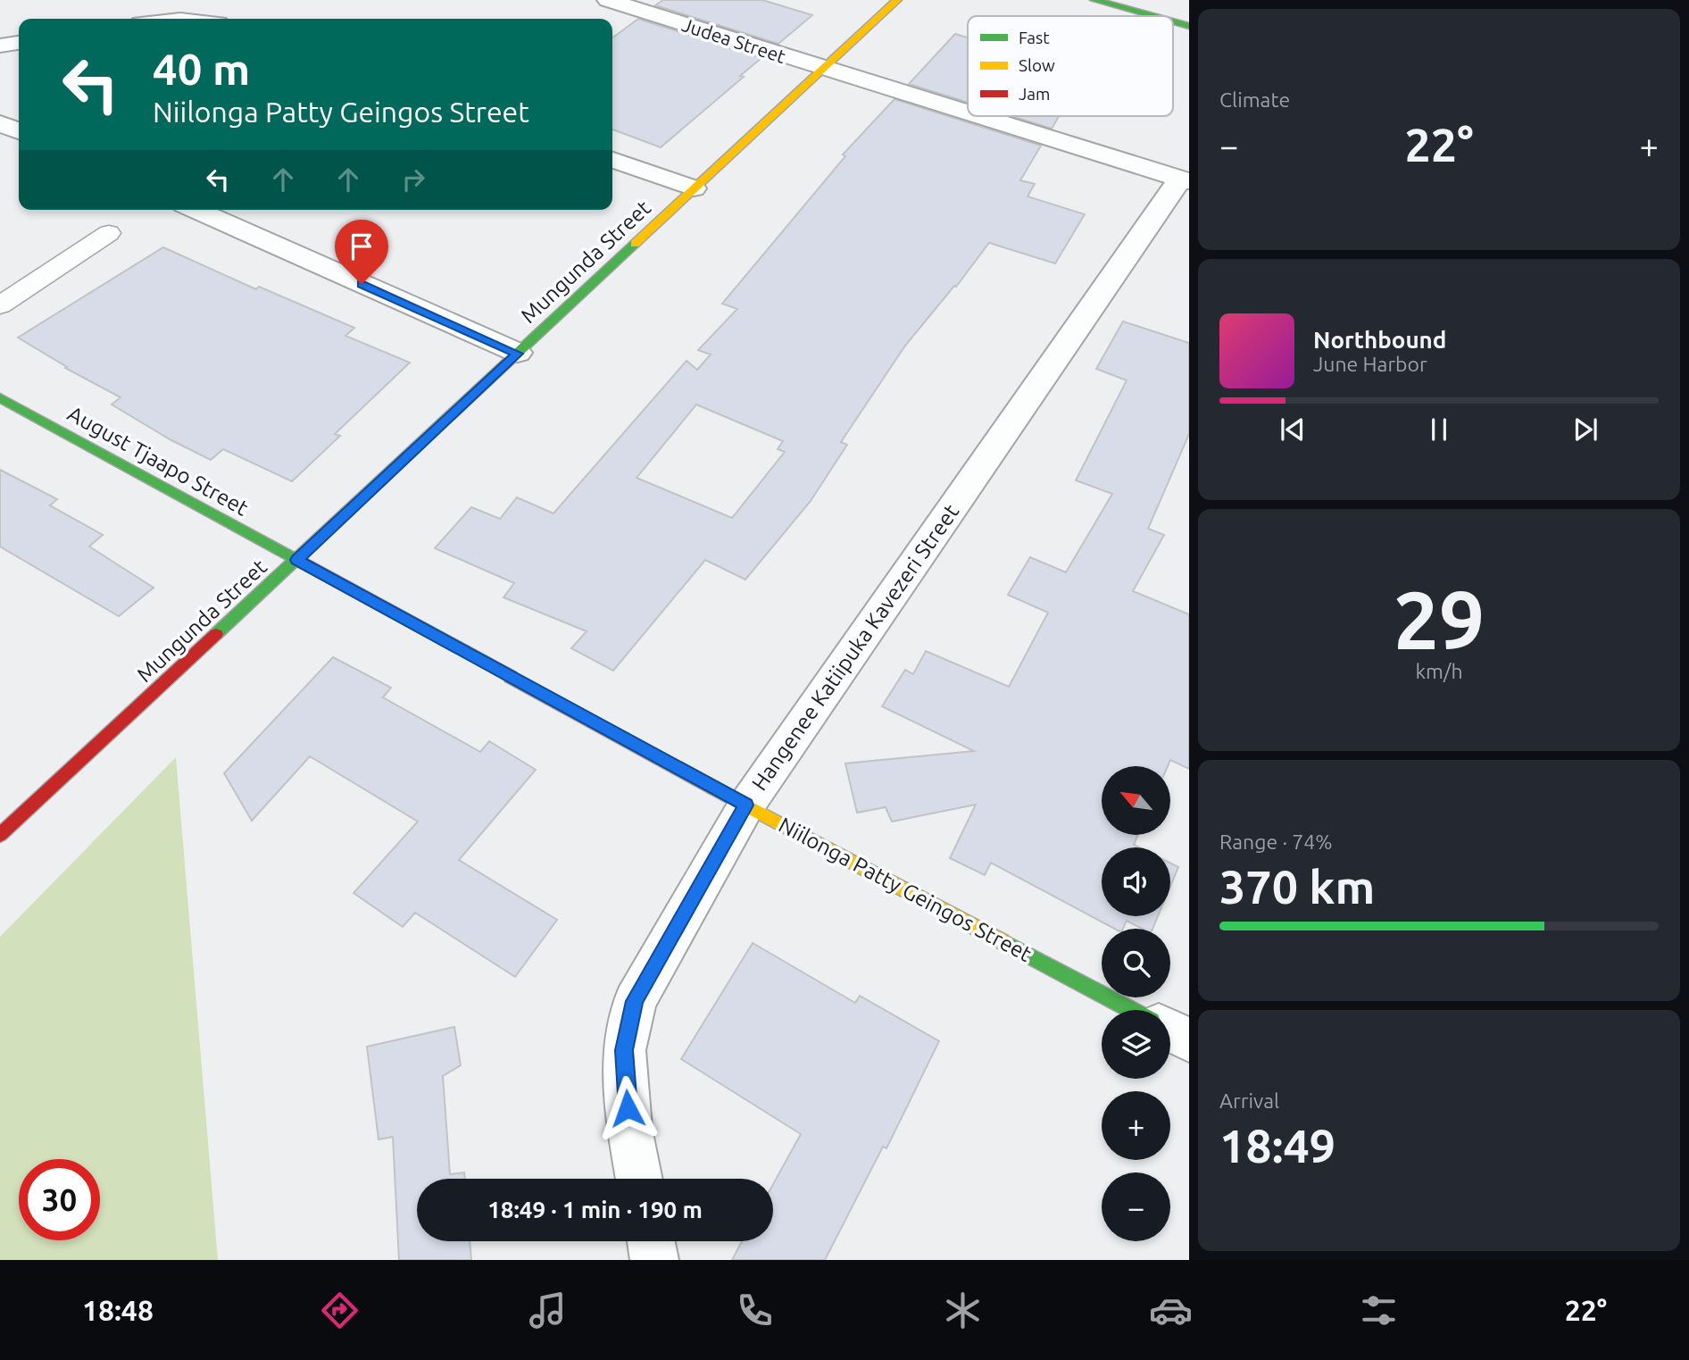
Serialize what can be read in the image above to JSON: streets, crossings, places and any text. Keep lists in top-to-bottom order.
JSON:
{
  "streets": {
    "street": [
      "Judea Street",
      "Mungunda Street",
      "August Tjaapo Street",
      "Hangenee Katiipuka Kavezeri Street",
      "Niilonga Patty Geingos Street"
    ]
  },
  "crossings": [
    ["Judea Street", "Mungunda Street"],
    ["Mungunda Street", "August Tjaapo Street"],
    ["Mungunda Street", "Niilonga Patty Geingos Street"],
    ["August Tjaapo Street", "Niilonga Patty Geingos Street"],
    ["Hangenee Katiipuka Kavezeri Street", "Niilonga Patty Geingos Street"]
  ],
  "legend": ["Fast", "Slow", "Jam"],
  "north": "top left",
  "page": {
    "tile": [
      "Climate",
      ["29", "km/h"],
      ["Range · 74%", "370 km"],
      ["Arrival", "18:49"]
    ],
    "turn": ["40 m", "Niilonga Patty Geingos Street"],
    "heat": ["−", "22°", "+"],
    "song": ["Northbound", "June Harbor"],
    "map_buttons": ["+", "−"],
    "limit": "30",
    "trip": "18:49 · 1 min · 190 m",
    "tabs": ["18:48", "22°"]
  }
}
